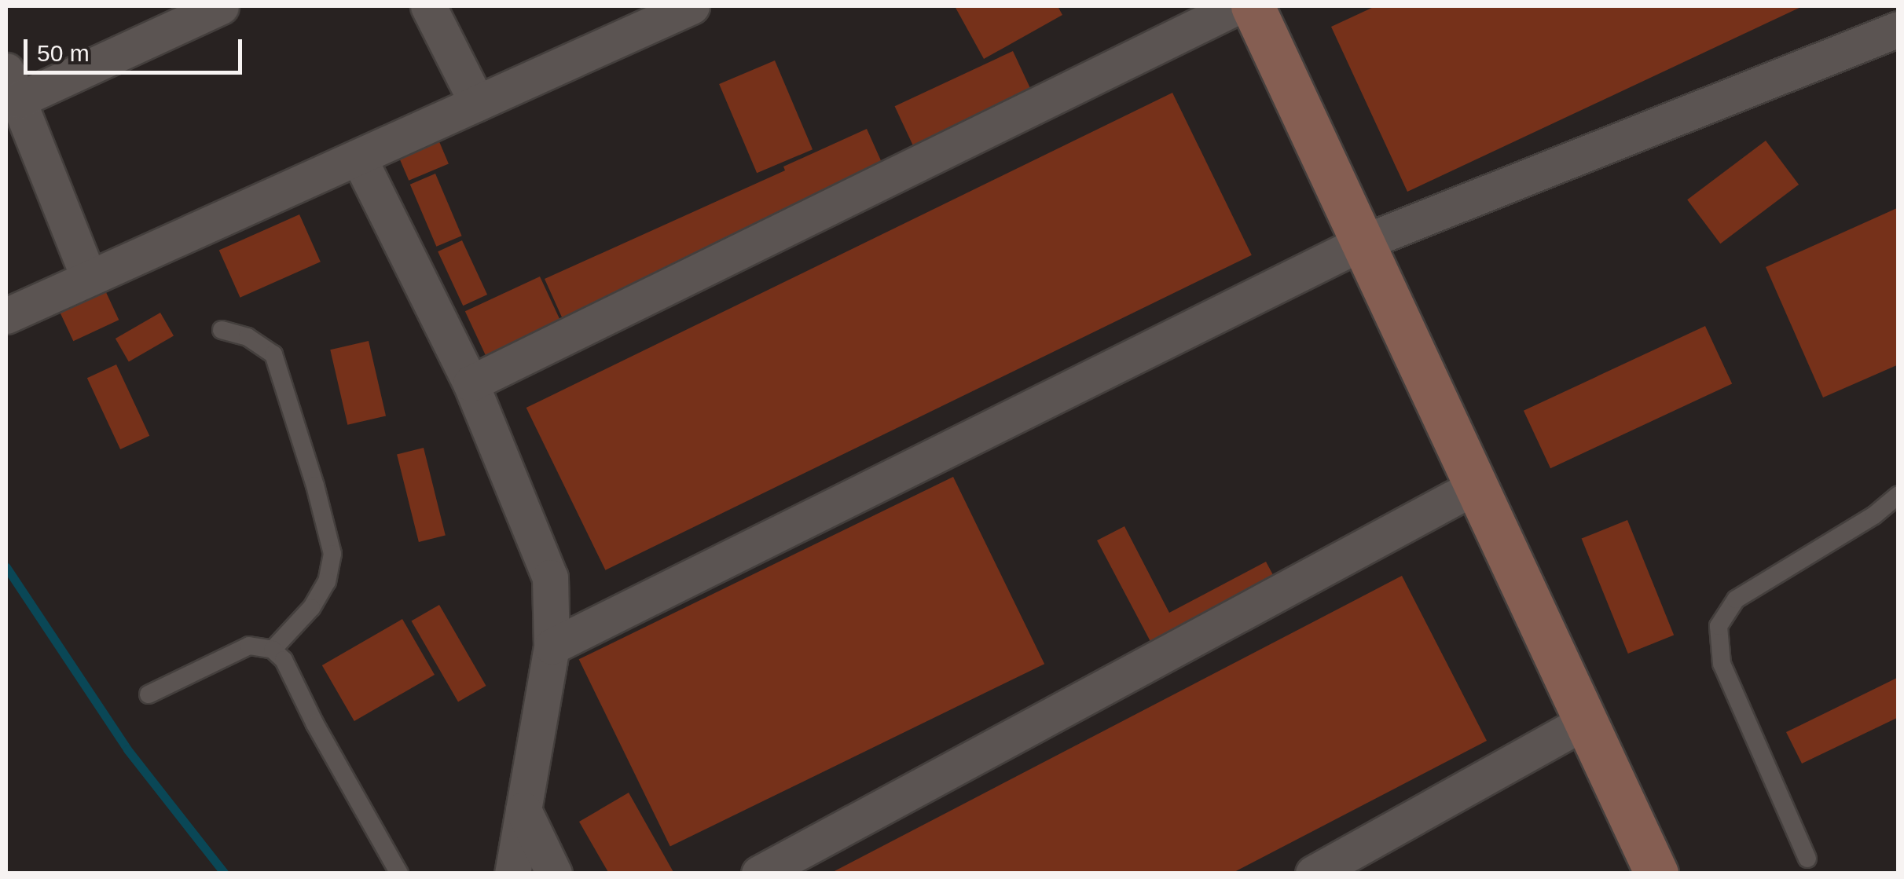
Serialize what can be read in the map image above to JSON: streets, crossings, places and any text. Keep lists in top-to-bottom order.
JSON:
{
  "scale_bar": "50 m"
}
